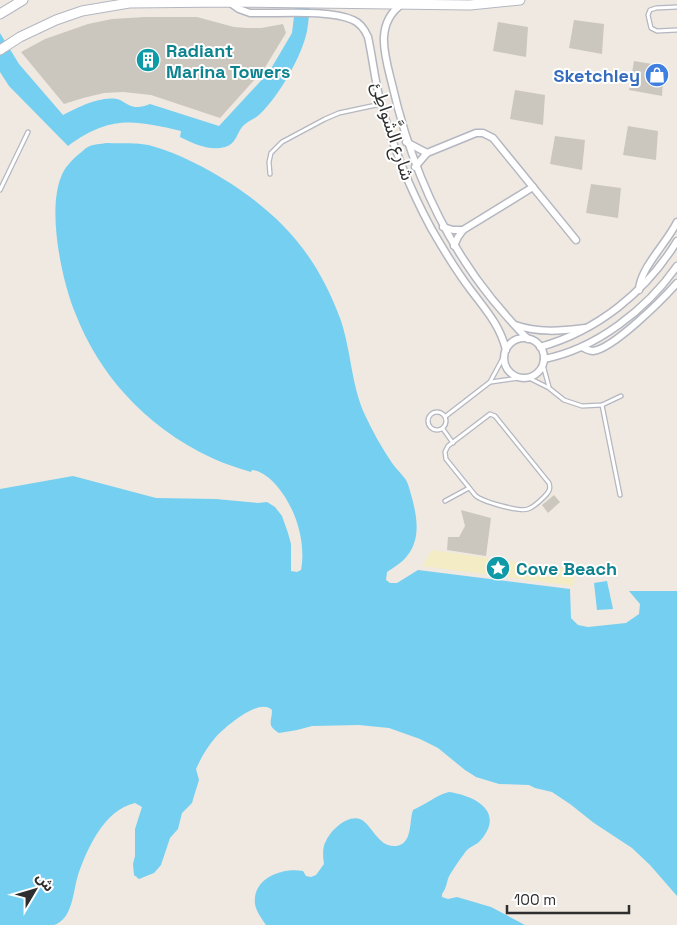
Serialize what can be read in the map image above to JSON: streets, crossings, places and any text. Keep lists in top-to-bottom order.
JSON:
{
  "streets": {
    "street": ["شارع الشَّواطِئ"]
  },
  "places": {
    "building": ["Radiant Marina Towers"],
    "shop": ["Sketchley"],
    "place": ["Cove Beach"]
  },
  "scale_bar": "100 m",
  "north": "top right"
}
